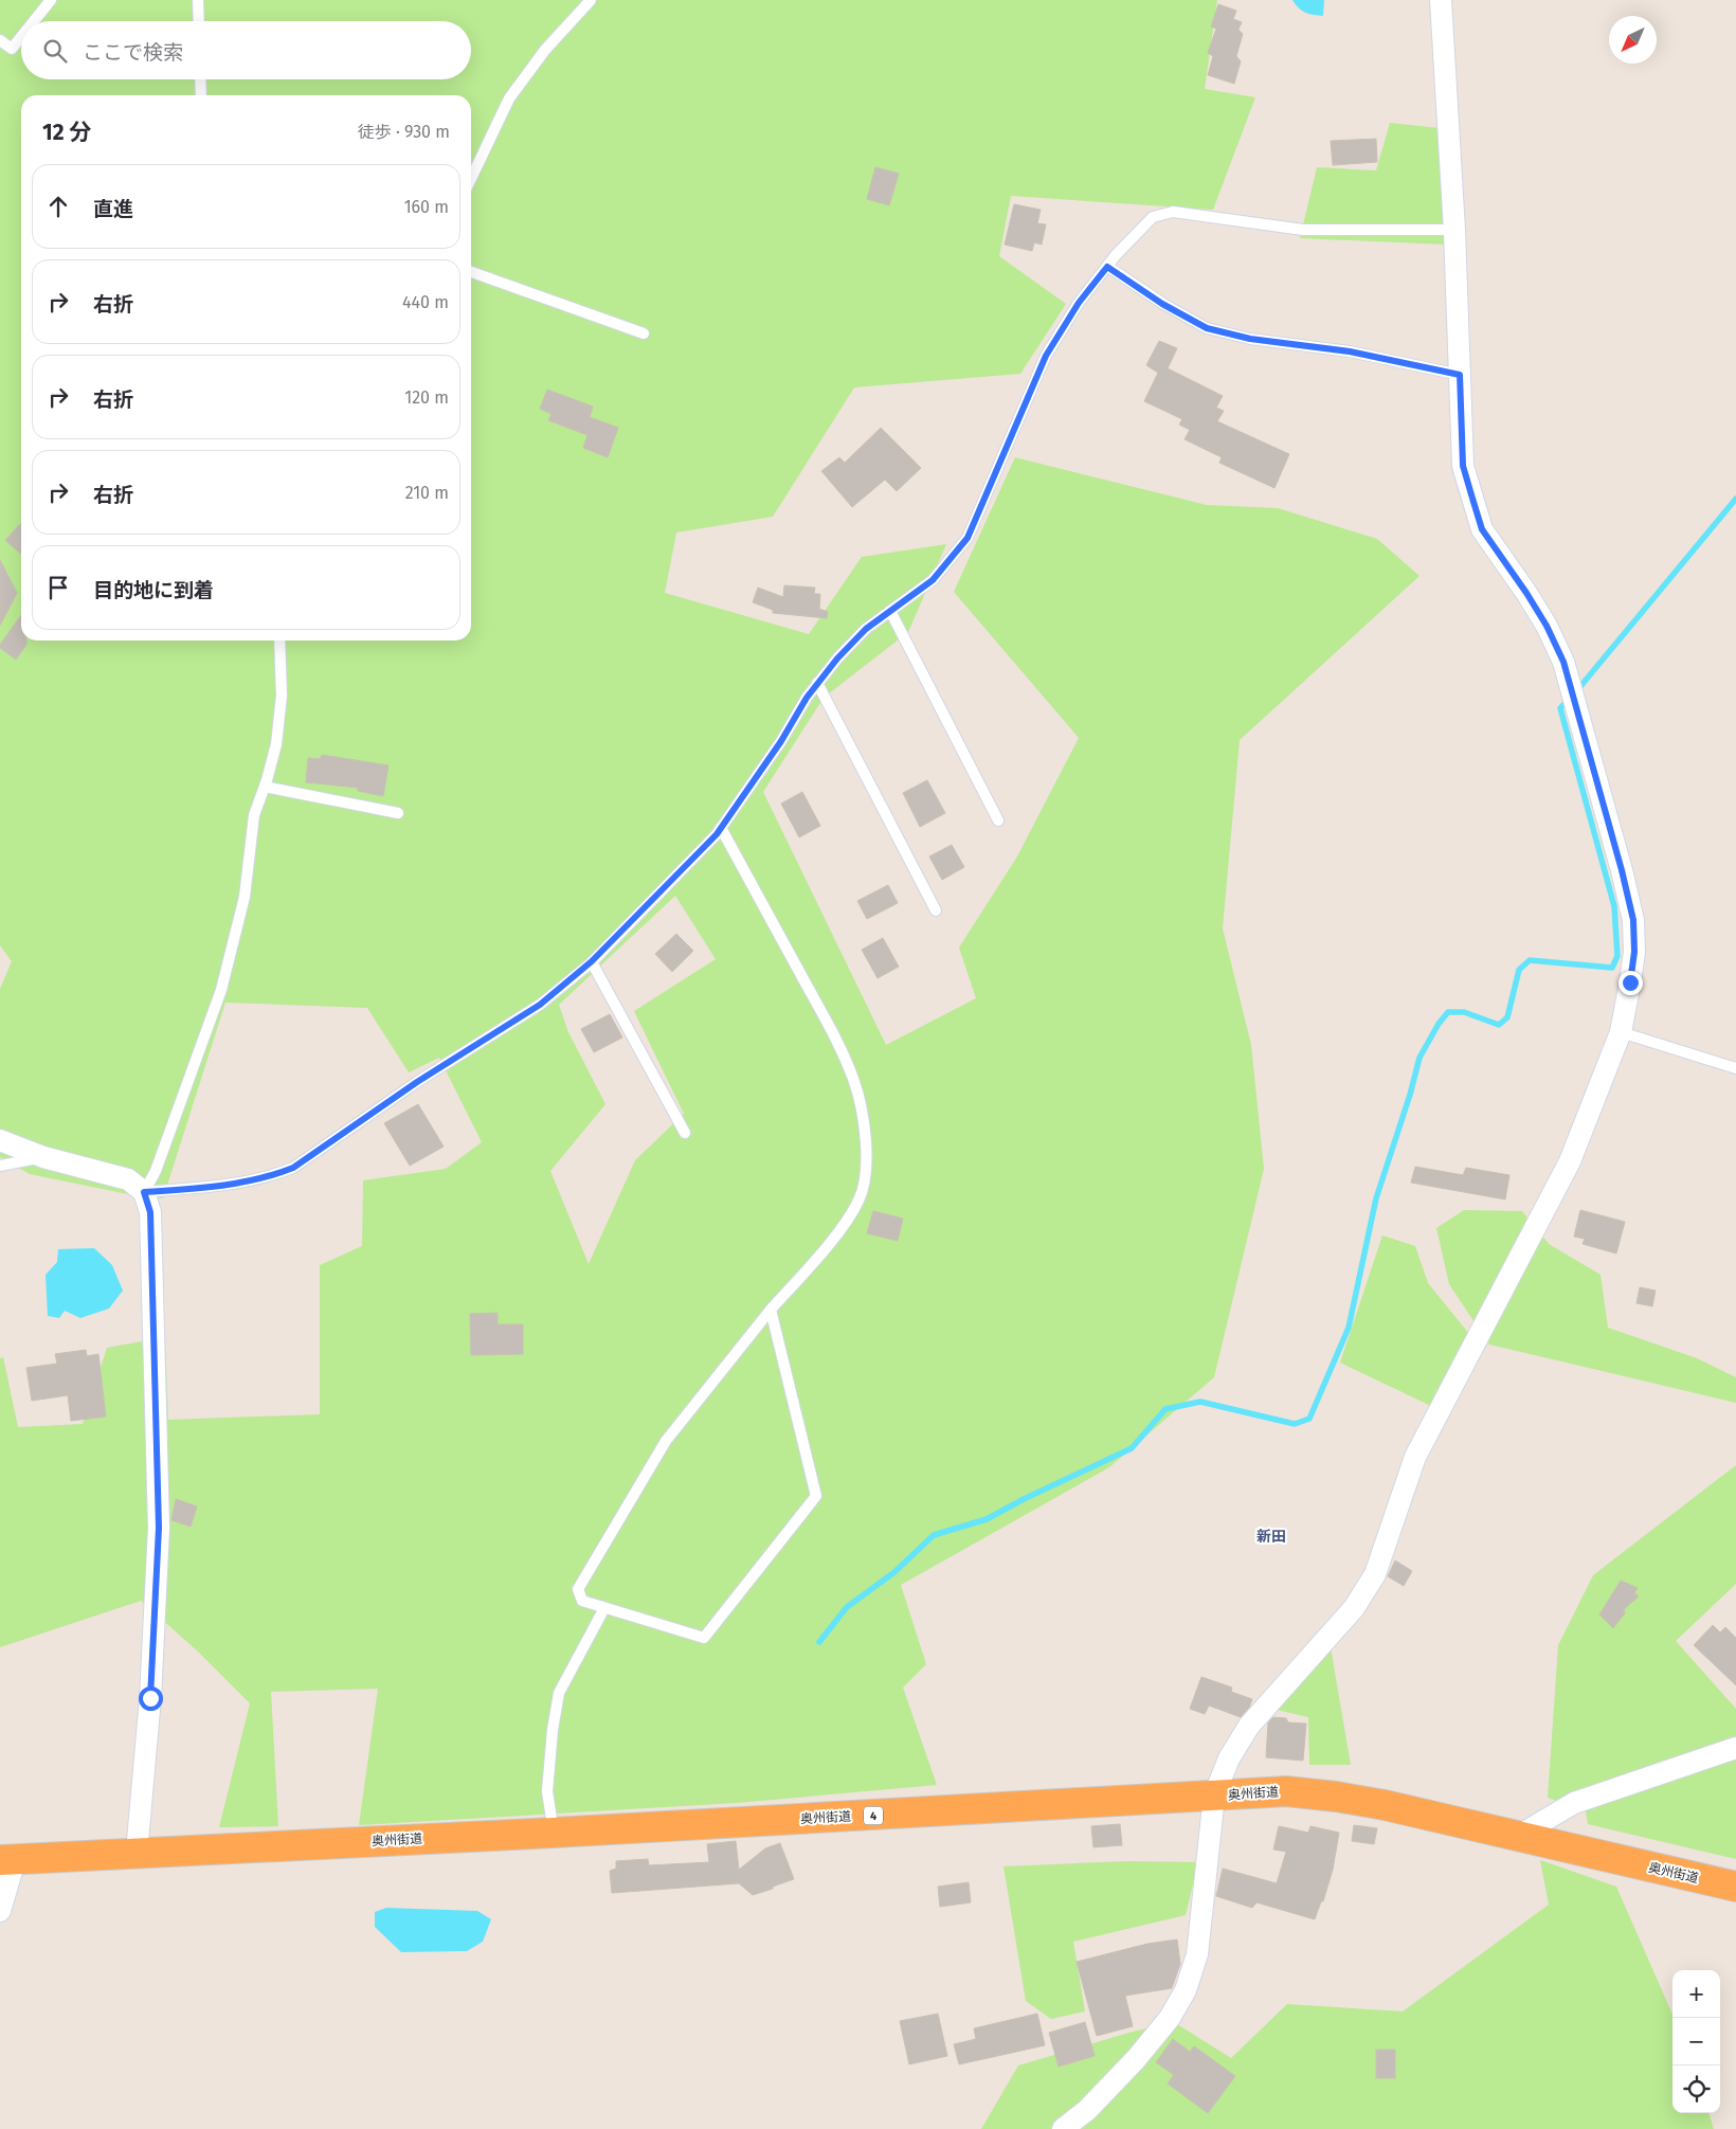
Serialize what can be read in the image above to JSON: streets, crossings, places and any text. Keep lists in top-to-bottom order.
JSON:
{
  "streets": {
    "highway": ["奥州街道", "4"]
  },
  "districts": ["新田"],
  "north": "bottom left",
  "page": {
    "search": "ここで検索",
    "heading": ["12 分", "徒歩 · 930 m"],
    "list": [
      ["直進", "160 m"],
      ["右折", "440 m"],
      ["右折", "120 m"],
      ["右折", "210 m"],
      "目的地に到着"
    ],
    "map_buttons": ["+", "−"]
  }
}
